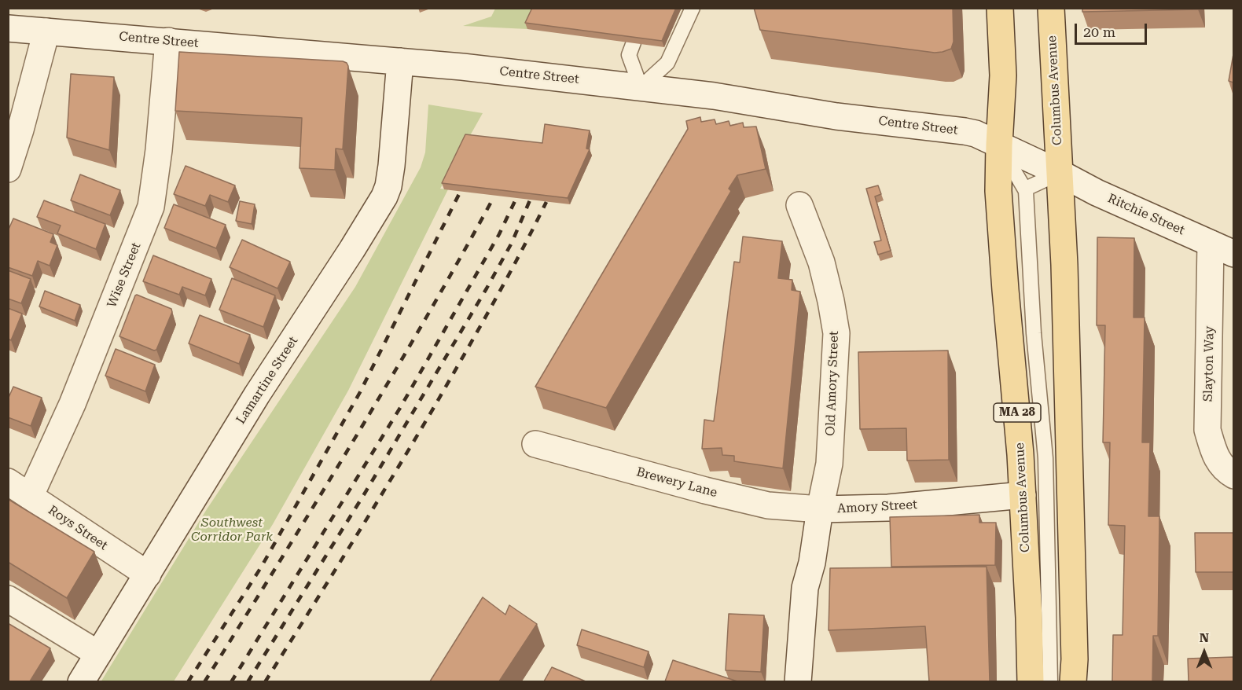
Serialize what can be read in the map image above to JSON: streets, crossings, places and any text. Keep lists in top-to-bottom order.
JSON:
{
  "streets": {
    "main road": ["Columbus Avenue", "MA 28"],
    "street": [
      "Centre Street",
      "Ritchie Street",
      "Wise Street",
      "Slayton Way",
      "Lamartine Street",
      "Old Amory Street",
      "Brewery Lane",
      "Amory Street",
      "Roys Street"
    ]
  },
  "crossings": [
    ["Centre Street", "Columbus Avenue"],
    ["Centre Street", "Ritchie Street"],
    ["Centre Street", "Wise Street"],
    ["Centre Street", "Lamartine Street"],
    ["Columbus Avenue", "Ritchie Street"],
    ["Columbus Avenue", "Amory Street"],
    ["Ritchie Street", "Slayton Way"],
    ["Wise Street", "Roys Street"],
    ["Lamartine Street", "Roys Street"],
    ["Old Amory Street", "Brewery Lane"],
    ["Old Amory Street", "Amory Street"],
    ["Brewery Lane", "Amory Street"]
  ],
  "parks": ["Southwest Corridor Park"],
  "scale_bar": "20 m",
  "north": "top"
}
